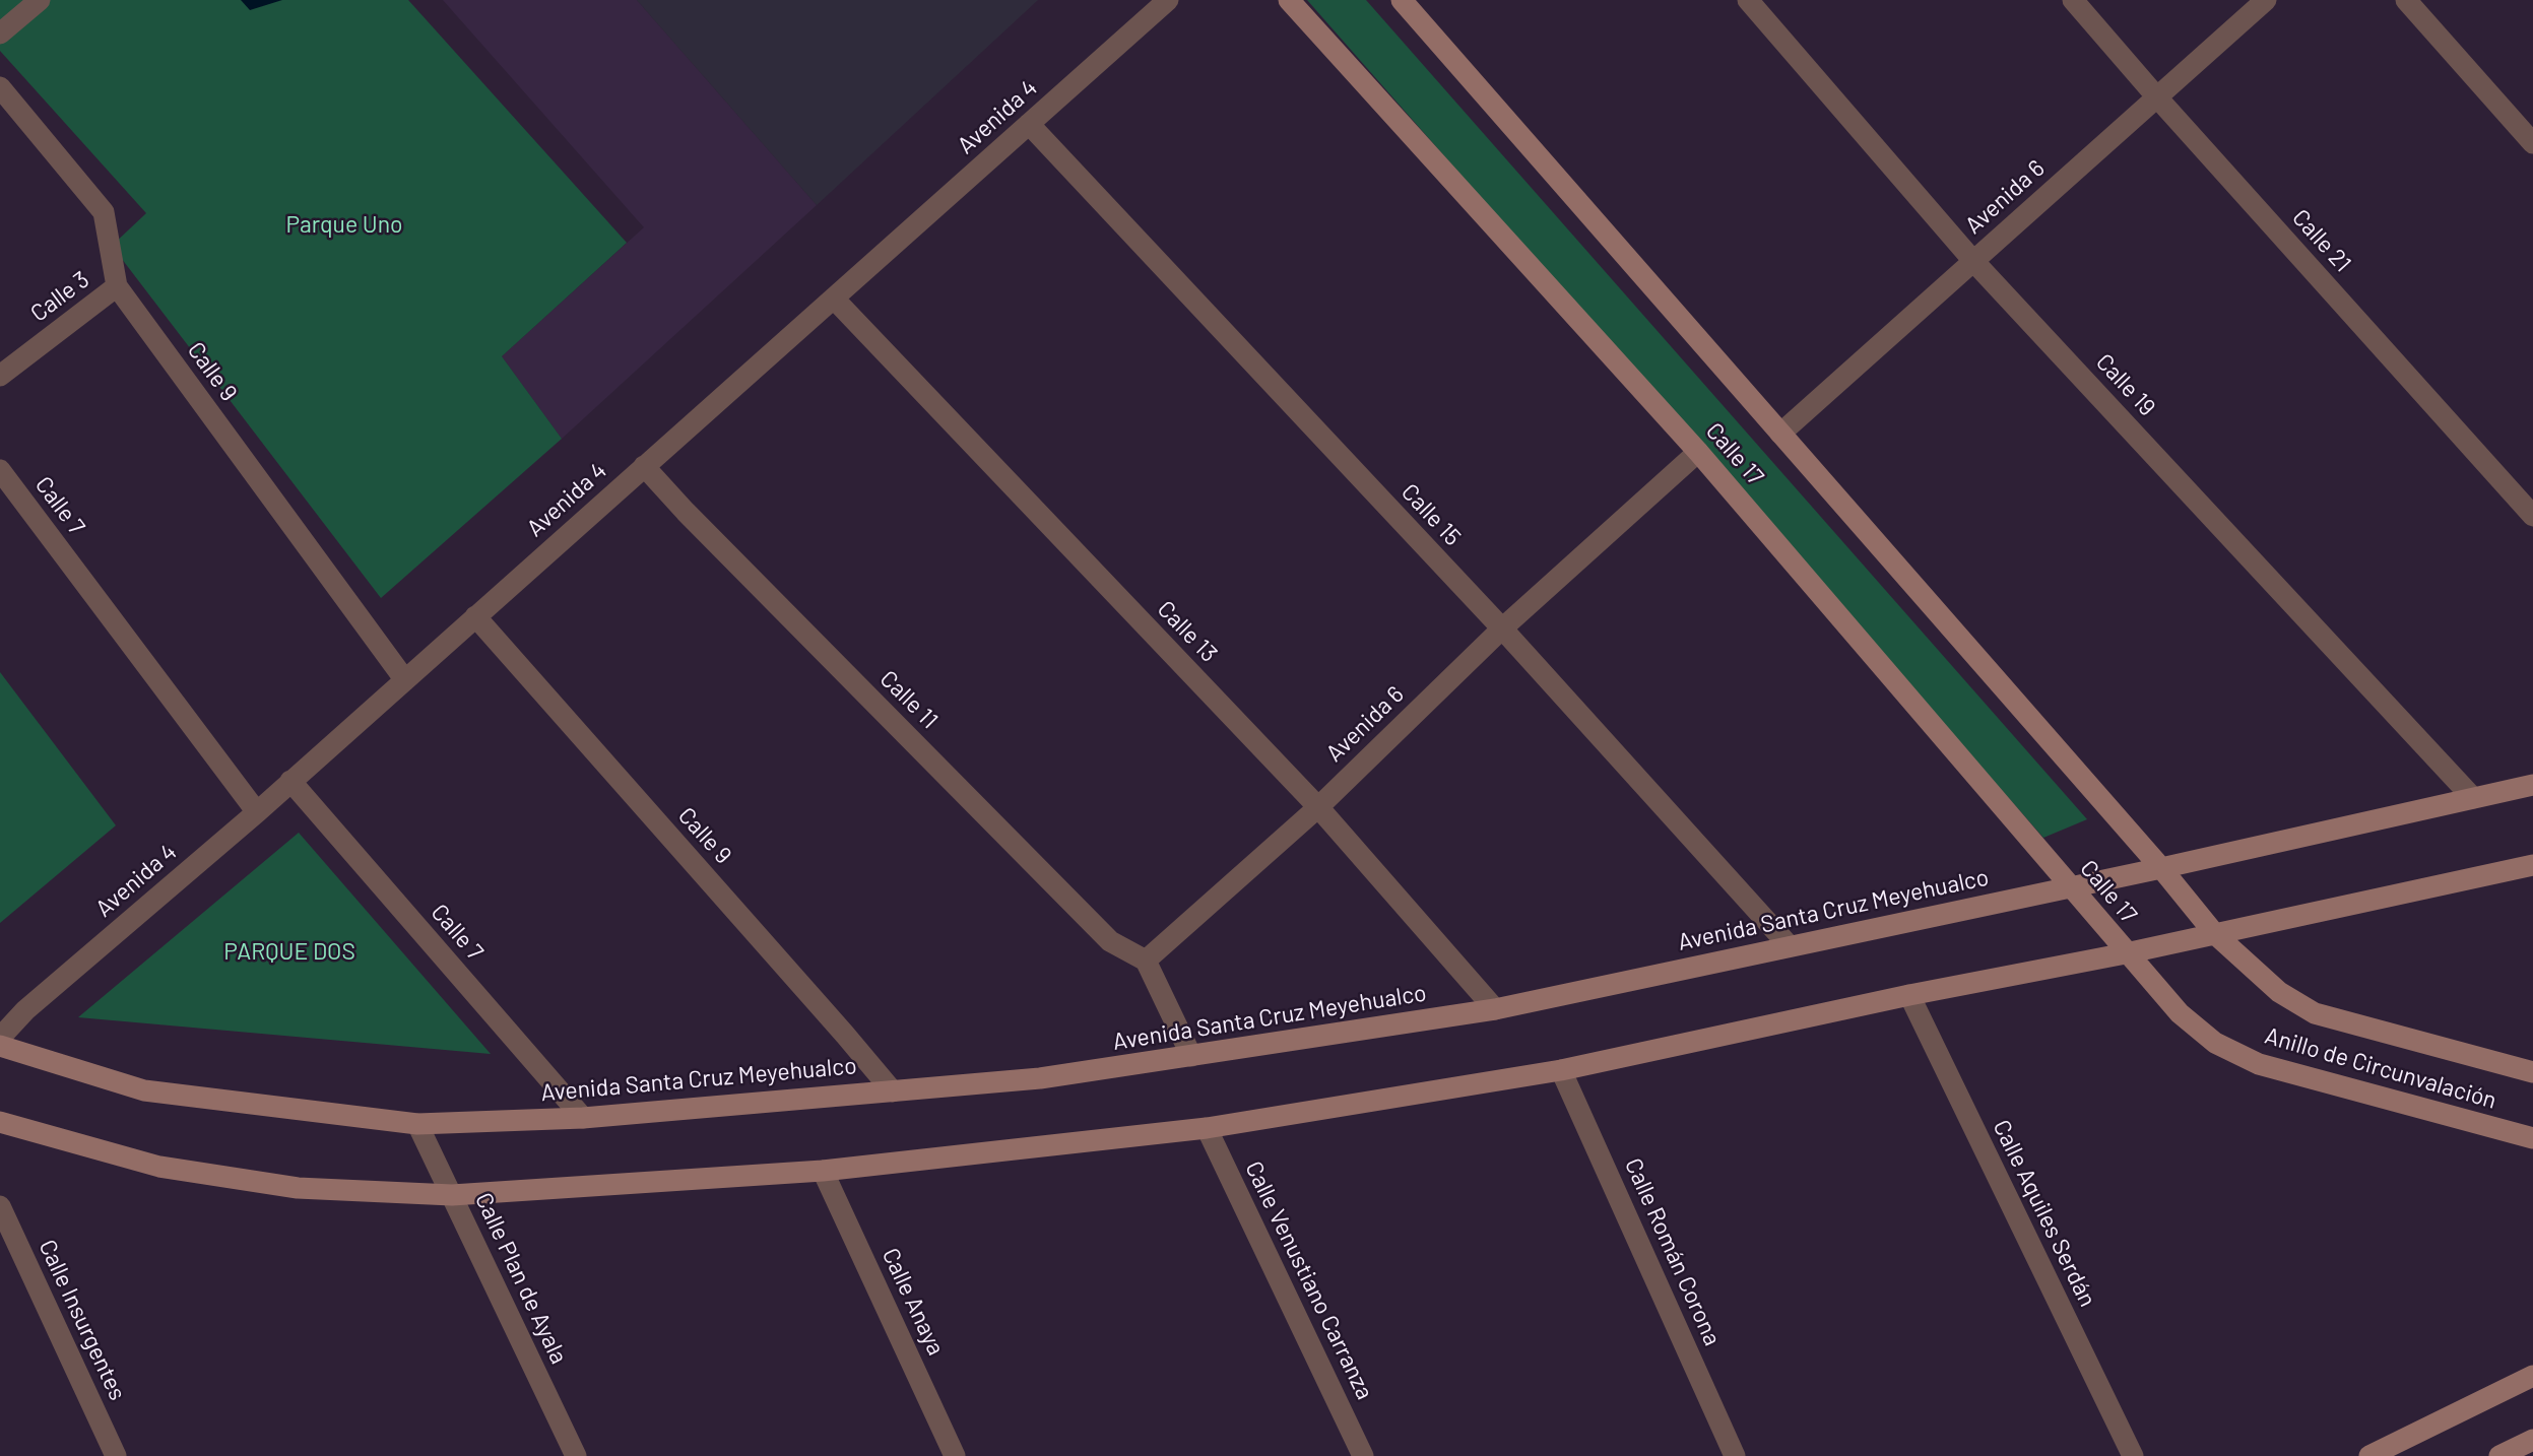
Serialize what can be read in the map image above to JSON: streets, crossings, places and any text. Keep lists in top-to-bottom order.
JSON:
{
  "streets": {
    "street": [
      "Avenida 4",
      "Avenida 6",
      "Calle 21",
      "Calle 3",
      "Calle 9",
      "Calle 19",
      "Calle 17",
      "Calle 7",
      "Calle 15",
      "Calle 13",
      "Calle 11",
      "Avenida Santa Cruz Meyehualco",
      "Anillo de Circunvalación",
      "Calle Aquiles Serdán",
      "Calle Román Corona",
      "Calle Plan de Ayala",
      "Calle Venustiano Carranza",
      "Calle Anaya",
      "Calle Insurgentes"
    ]
  },
  "crossings": [
    ["Avenida 4", "Calle 9"],
    ["Avenida 4", "Calle 7"],
    ["Avenida 4", "Calle 15"],
    ["Avenida 4", "Calle 13"],
    ["Avenida 4", "Calle 11"],
    ["Avenida 6", "Calle 21"],
    ["Avenida 6", "Calle 19"],
    ["Avenida 6", "Calle 17"],
    ["Avenida 6", "Calle 15"],
    ["Avenida 6", "Calle 13"],
    ["Avenida 6", "Calle 11"],
    ["Calle 3", "Calle 9"],
    ["Calle 9", "Avenida Santa Cruz Meyehualco"],
    ["Calle 19", "Avenida Santa Cruz Meyehualco"],
    ["Calle 17", "Avenida Santa Cruz Meyehualco"],
    ["Calle 17", "Anillo de Circunvalación"],
    ["Calle 7", "Avenida Santa Cruz Meyehualco"],
    ["Calle 15", "Avenida Santa Cruz Meyehualco"],
    ["Calle 13", "Avenida Santa Cruz Meyehualco"],
    ["Avenida Santa Cruz Meyehualco", "Calle Plan de Ayala"]
  ],
  "parks": ["Parque Uno", "PARQUE DOS"]
}
